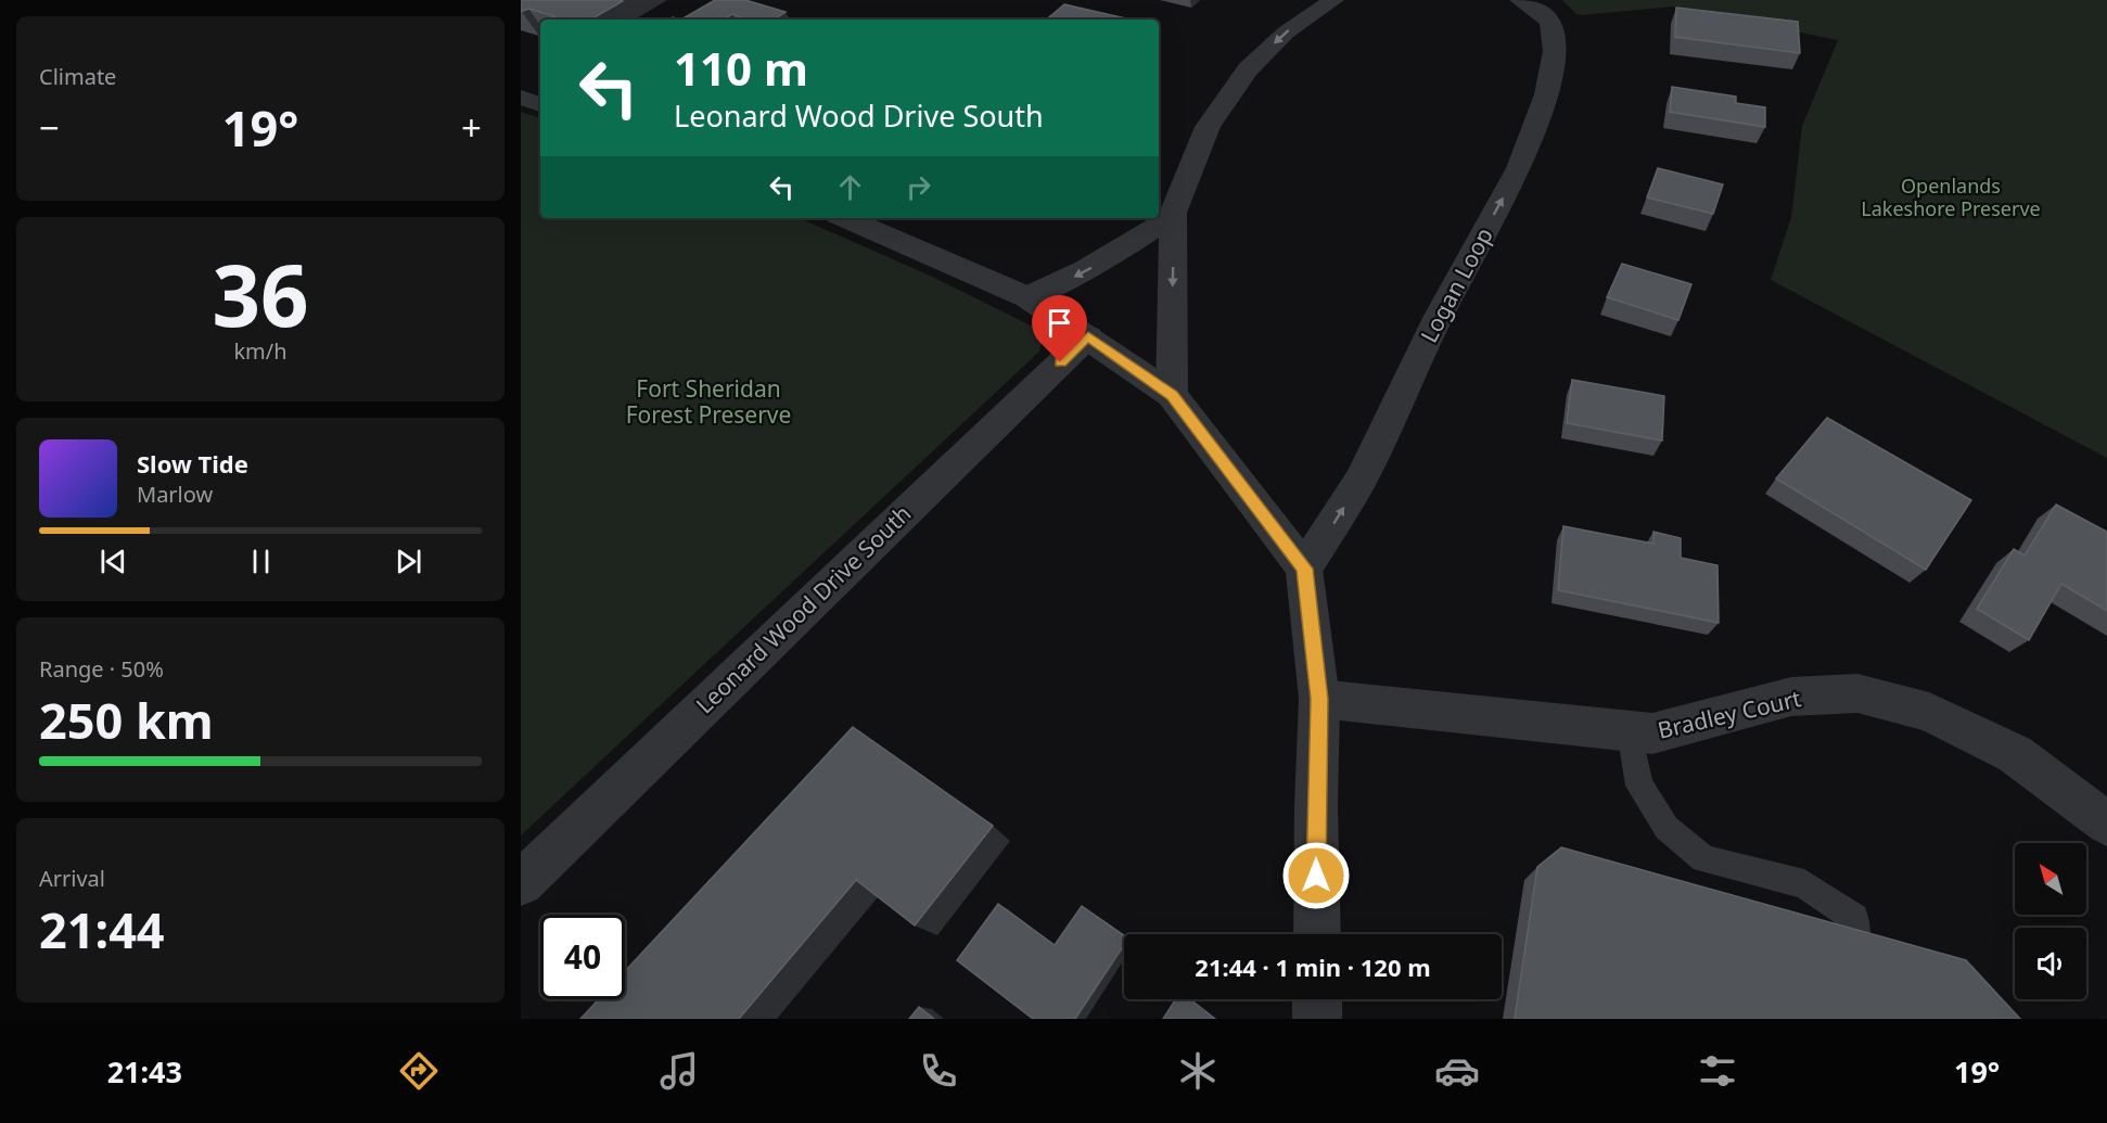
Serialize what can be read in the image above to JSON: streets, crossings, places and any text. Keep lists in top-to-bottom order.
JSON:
{
  "streets": {
    "street": ["Logan Loop", "Leonard Wood Drive South", "Bradley Court"]
  },
  "parks": ["Openlands Lakeshore Preserve", "Fort Sheridan Forest Preserve"],
  "north": "top left",
  "page": {
    "tile": [
      "Climate",
      ["36", "km/h"],
      ["Range · 50%", "250 km"],
      ["Arrival", "21:44"]
    ],
    "turn": ["110 m", "Leonard Wood Drive South"],
    "heat": ["−", "19°", "+"],
    "song": ["Slow Tide", "Marlow"],
    "limit": "40",
    "trip": "21:44 · 1 min · 120 m",
    "tabs": ["21:43", "19°"]
  }
}
